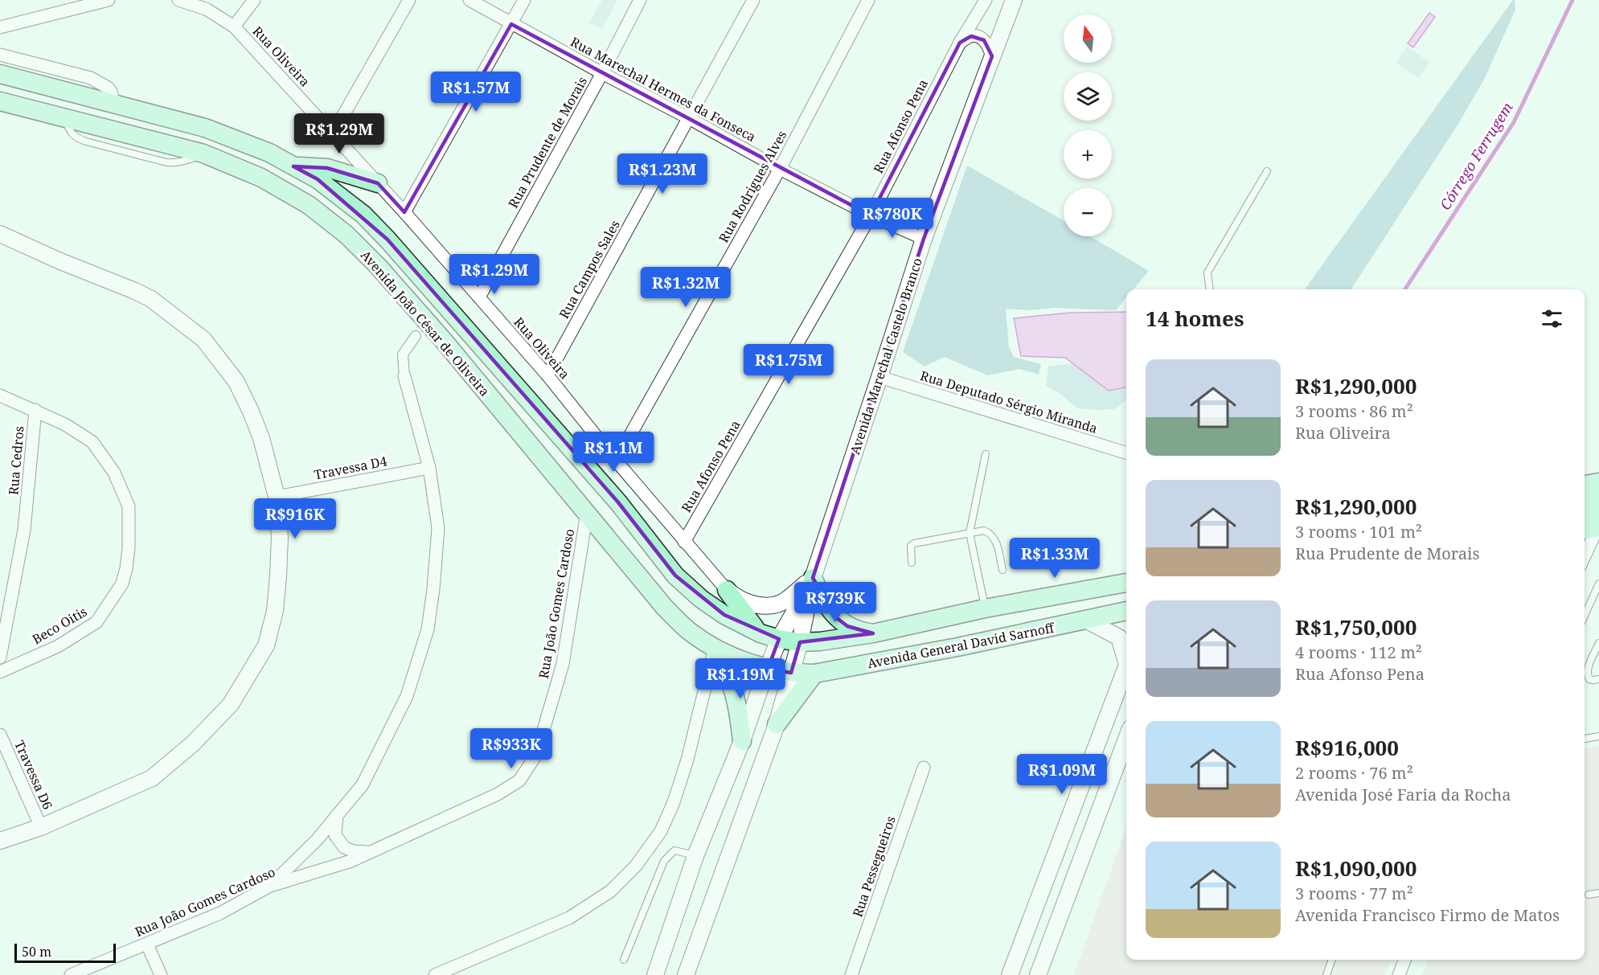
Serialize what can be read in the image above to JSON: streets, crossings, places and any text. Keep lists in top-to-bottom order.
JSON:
{
  "streets": {
    "main road": ["Avenida João César de Oliveira", "Avenida General David Sarnoff"],
    "street": [
      "Rua Oliveira",
      "Rua Marechal Hermes da Fonseca",
      "Rua Afonso Pena",
      "Rua Prudente de Morais",
      "Rua Rodrigues Alves",
      "Rua Campos Sales",
      "Avenida Marechal Castelo Branco",
      "Rua Deputado Sérgio Miranda",
      "Rua Cedros",
      "Travessa D4",
      "Rua João Gomes Cardoso",
      "Beco Oitis",
      "Travessa D6",
      "Rua Pessegueiros"
    ]
  },
  "crossings": [
    ["Rua Oliveira", "Rua Afonso Pena"],
    ["Rua Oliveira", "Rua Prudente de Morais"],
    ["Rua Oliveira", "Rua Rodrigues Alves"],
    ["Rua Oliveira", "Rua Campos Sales"],
    ["Rua Marechal Hermes da Fonseca", "Rua Afonso Pena"],
    ["Rua Marechal Hermes da Fonseca", "Rua Prudente de Morais"],
    ["Rua Marechal Hermes da Fonseca", "Rua Rodrigues Alves"],
    ["Rua Marechal Hermes da Fonseca", "Rua Campos Sales"],
    ["Rua Marechal Hermes da Fonseca", "Avenida Marechal Castelo Branco"],
    ["Avenida João César de Oliveira", "Avenida Marechal Castelo Branco"],
    ["Avenida João César de Oliveira", "Rua João Gomes Cardoso"],
    ["Avenida João César de Oliveira", "Avenida General David Sarnoff"],
    ["Avenida Marechal Castelo Branco", "Rua Deputado Sérgio Miranda"],
    ["Rua Cedros", "Beco Oitis"]
  ],
  "water": ["Córrego Ferrugem"],
  "scale_bar": "50 m",
  "north": "top",
  "page": {
    "map_buttons": ["+", "−"],
    "price": [
      "R$1.57M",
      "R$1.29M",
      "R$1.23M",
      "R$780K",
      "R$1.29M",
      "R$1.32M",
      "R$1.75M",
      "R$1.1M",
      "R$916K",
      "R$1.33M",
      "R$739K",
      "R$1.19M",
      "R$933K",
      "R$1.09M"
    ],
    "heading": "14 homes",
    "list": [
      {
        "name": "R$1,290,000",
        "note": "3 rooms · 86 m² · Rua Oliveira"
      },
      {
        "name": "R$1,290,000",
        "note": "3 rooms · 101 m² · Rua Prudente de Morais"
      },
      {
        "name": "R$1,750,000",
        "note": "4 rooms · 112 m² · Rua Afonso Pena"
      },
      {
        "name": "R$916,000",
        "note": "2 rooms · 76 m² · Avenida José Faria da Rocha"
      },
      {
        "name": "R$1,090,000",
        "note": "3 rooms · 77 m² · Avenida Francisco Firmo de Matos"
      }
    ],
    "scale": "50 m"
  }
}
